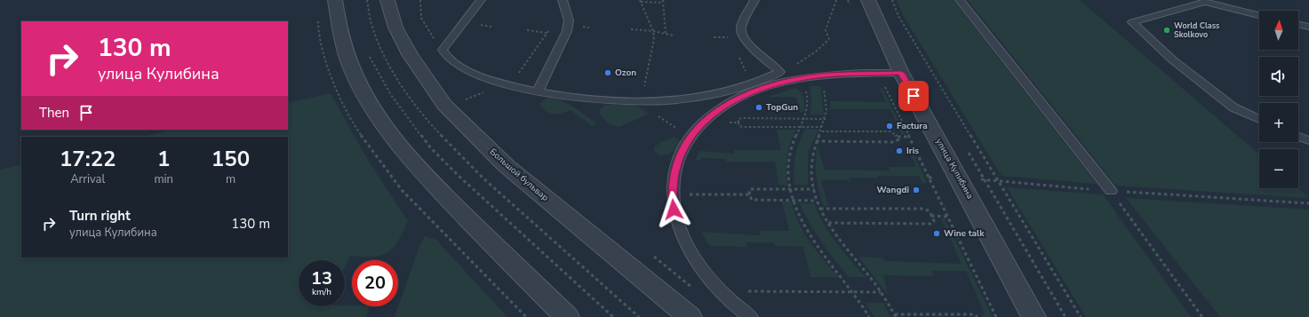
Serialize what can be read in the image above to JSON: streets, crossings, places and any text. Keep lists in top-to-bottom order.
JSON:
{
  "streets": {
    "street": ["улица Кулибина", "Большой бульвар"]
  },
  "places": [
    "World Class Skolkovo",
    "Ozon",
    "TopGun",
    "Factura",
    "Iris",
    "Wangdi",
    "Wine talk"
  ],
  "north": "top",
  "page": {
    "map_buttons": ["+", "−"],
    "turn": ["130 m", "улица Кулибина"],
    "then": "Then",
    "eta": [
      "17:22",
      "Arrival",
      "1",
      "min",
      "150",
      "m"
    ],
    "list": [
      {
        "name": "Turn right",
        "note": "улица Кулибина",
        "value": "130 m"
      }
    ],
    "speed": "13 km/h",
    "limit": "20"
  }
}
